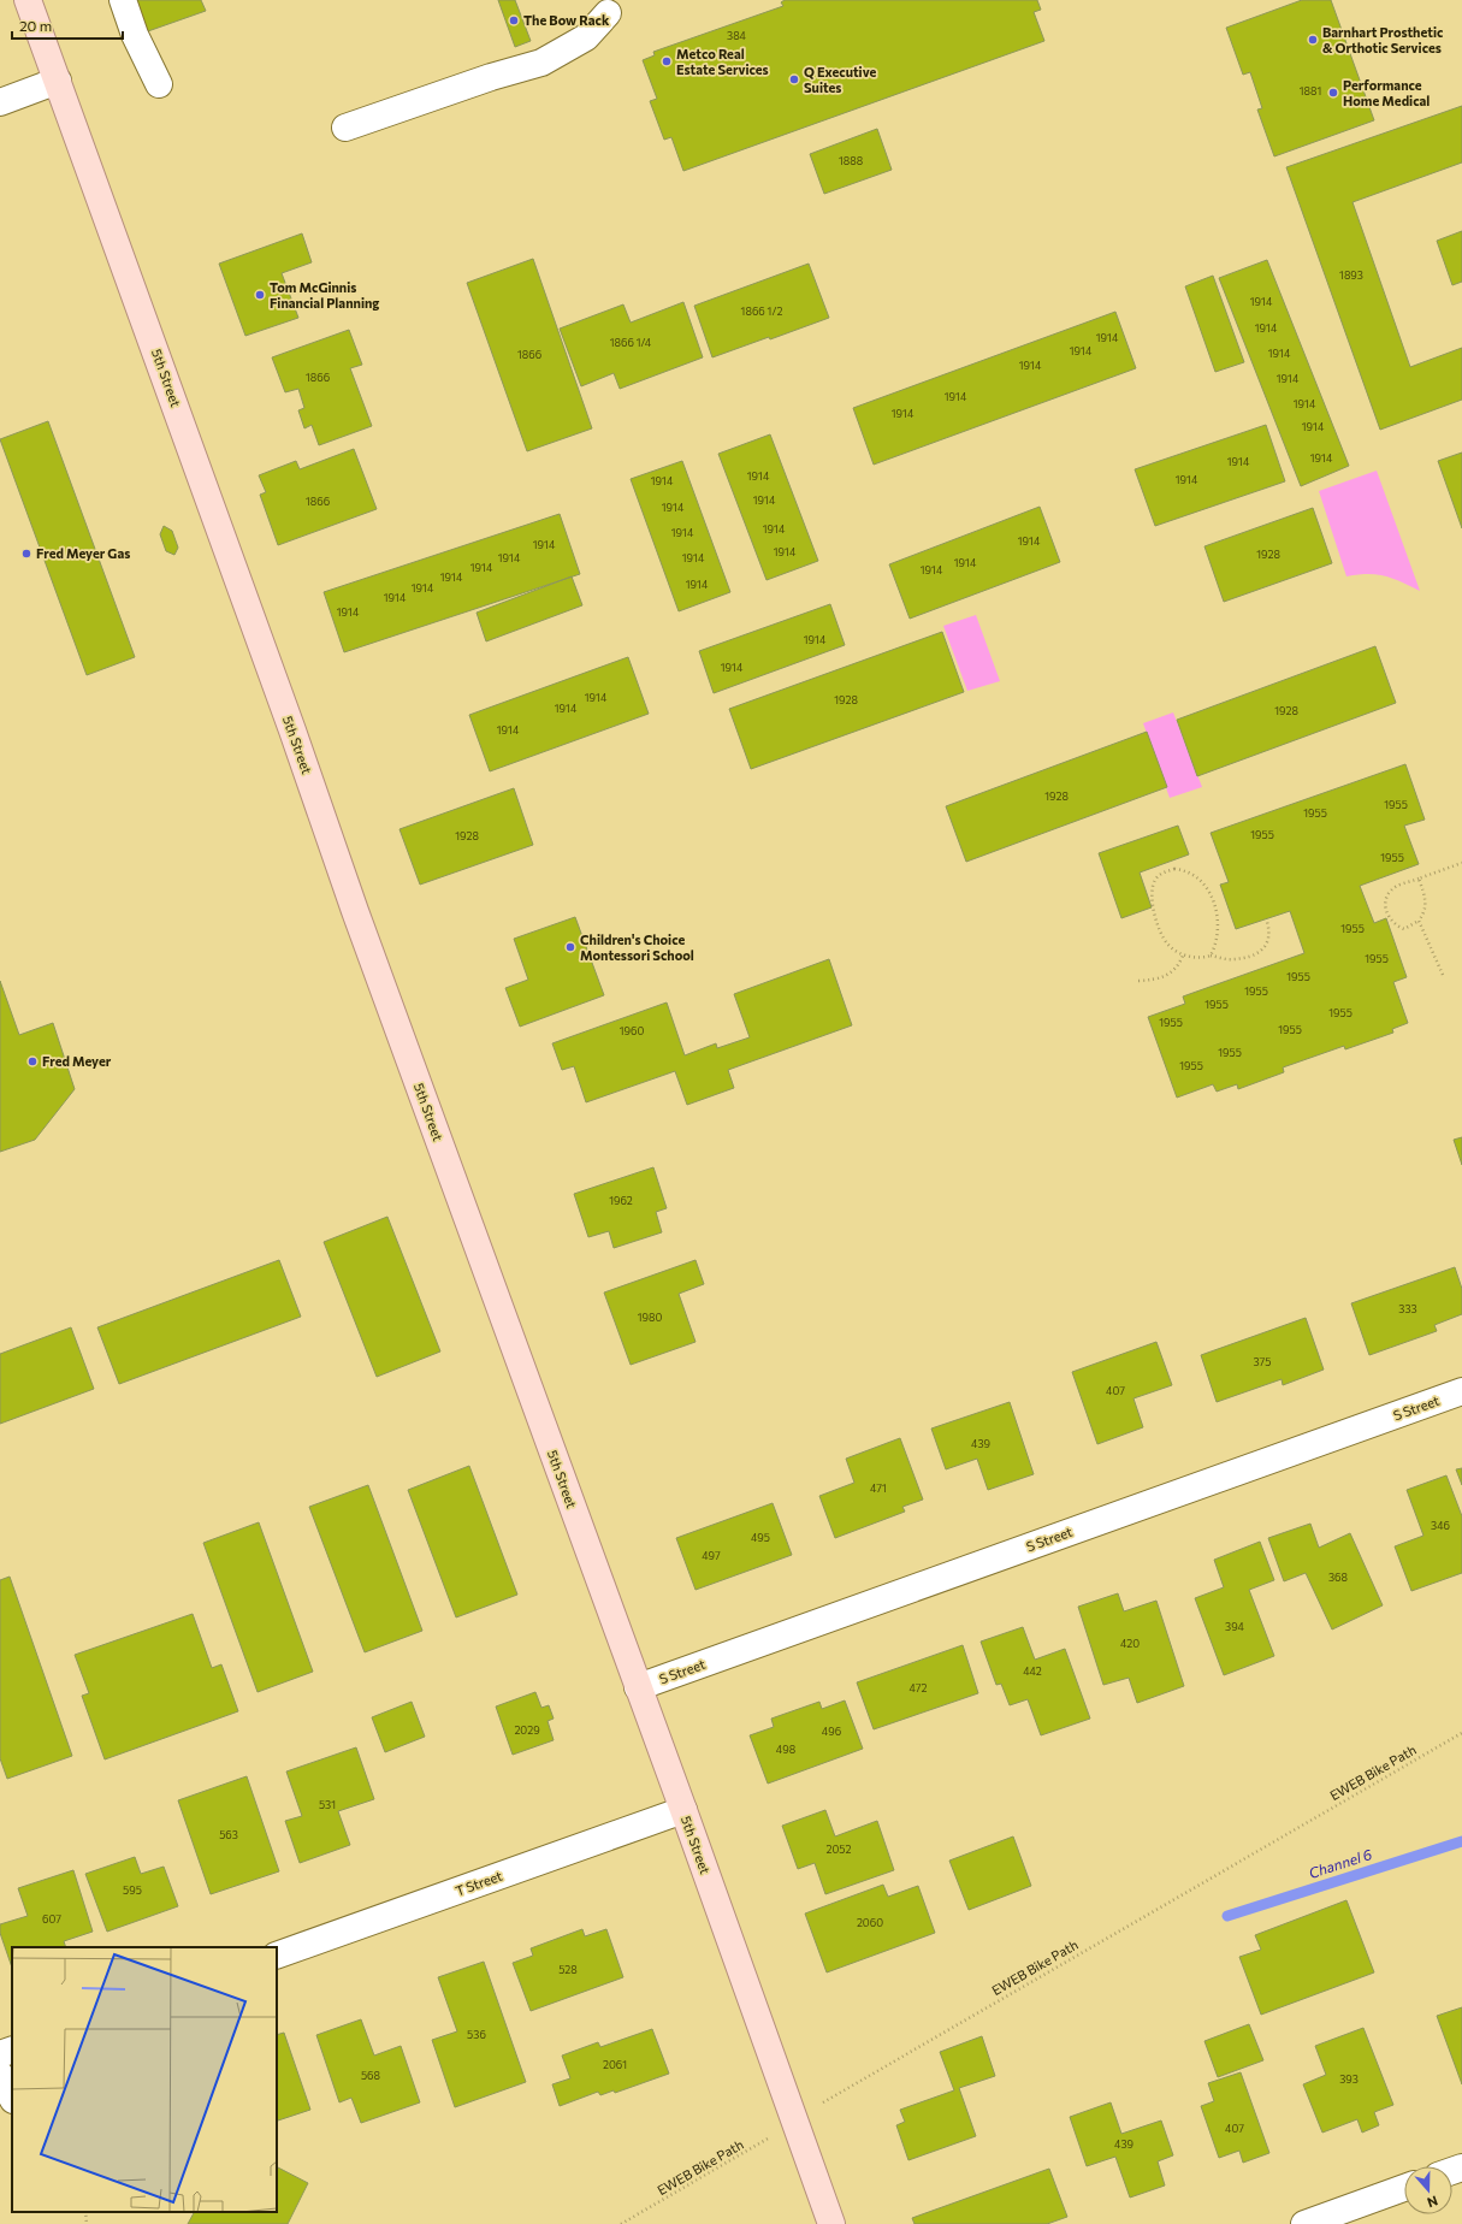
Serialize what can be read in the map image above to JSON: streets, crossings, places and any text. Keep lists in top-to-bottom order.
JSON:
{
  "streets": {
    "main road": ["5th Street"],
    "street": ["S Street", "T Street"],
    "path": ["EWEB Bike Path"]
  },
  "crossings": [
    ["5th Street", "S Street"],
    ["5th Street", "EWEB Bike Path"],
    ["5th Street", "T Street"]
  ],
  "water": ["Channel 6"],
  "places": [
    "The Bow Rack",
    "Barnhart Prosthetic & Orthotic Services",
    "Metco Real Estate Services",
    "Q Executive Suites",
    "Performance Home Medical",
    "Tom McGinnis Financial Planning",
    "Fred Meyer Gas",
    "Children's Choice Montessori School",
    "Fred Meyer"
  ],
  "house_numbers": [
    "384",
    "1881",
    "1888",
    "1893",
    "1914",
    "1866 1/2",
    "1914",
    "1914",
    "1866 1/4",
    "1914",
    "1914",
    "1866",
    "1914",
    "1866",
    "1914",
    "1914",
    "1914",
    "1914",
    "1914",
    "1914",
    "1914",
    "1914",
    "1914",
    "1914",
    "1914",
    "1866",
    "1914",
    "1914",
    "1914",
    "1914",
    "1914",
    "1914",
    "1928",
    "1914",
    "1914",
    "1914",
    "1914",
    "1914",
    "1914",
    "1914",
    "1914",
    "1914",
    "1914",
    "1914",
    "1914",
    "1914",
    "1928",
    "1914",
    "1928",
    "1914",
    "1928",
    "1955",
    "1955",
    "1955",
    "1928",
    "1955",
    "1955",
    "1955",
    "1955",
    "1955",
    "1955",
    "1955",
    "1955",
    "1955",
    "1960",
    "1955",
    "1955",
    "1962",
    "333",
    "1980",
    "375",
    "407",
    "439",
    "471",
    "346",
    "495",
    "497",
    "368",
    "394",
    "420",
    "442",
    "472",
    "2029",
    "496",
    "498",
    "531",
    "563",
    "2052",
    "595",
    "607",
    "2060",
    "528",
    "536",
    "2061",
    "568",
    "393",
    "407",
    "439"
  ],
  "scale_bar": "20 m",
  "north": "bottom"
}
